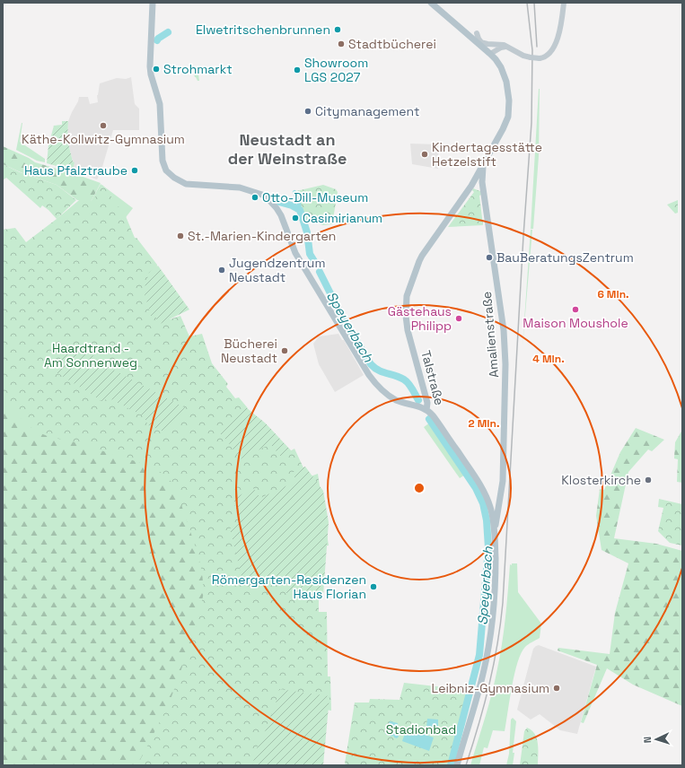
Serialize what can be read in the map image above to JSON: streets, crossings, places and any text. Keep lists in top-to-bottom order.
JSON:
{
  "streets": {
    "main road": ["Amalienstraße", "Talstraße"]
  },
  "crossings": [
    ["Amalienstraße", "Talstraße"]
  ],
  "districts": ["Neustadt an der Weinstraße"],
  "water": ["Speyerbach"],
  "parks": ["Haardtrand - Am Sonnenweg", "Stadionbad"],
  "places": [
    "Elwetritschenbrunnen",
    "Stadtbücherei",
    "Strohmarkt",
    "Showroom LGS 2027",
    "Citymanagement",
    "Käthe-Kollwitz-Gymnasium",
    "Kindertagesstätte Hetzelstift",
    "Haus Pfalztraube",
    "Otto-Dill-Museum",
    "Casimirianum",
    "St.-Marien-Kindergarten",
    "BauBeratungsZentrum",
    "Jugendzentrum Neustadt",
    "Maison Moushole",
    "Gästehaus Philipp",
    "Bücherei Neustadt",
    "Klosterkirche",
    "Römergarten-Residenzen Haus Florian",
    "Leibniz-Gymnasium"
  ],
  "north": "left",
  "rings": ["6 Min.", "4 Min.", "2 Min."]
}
